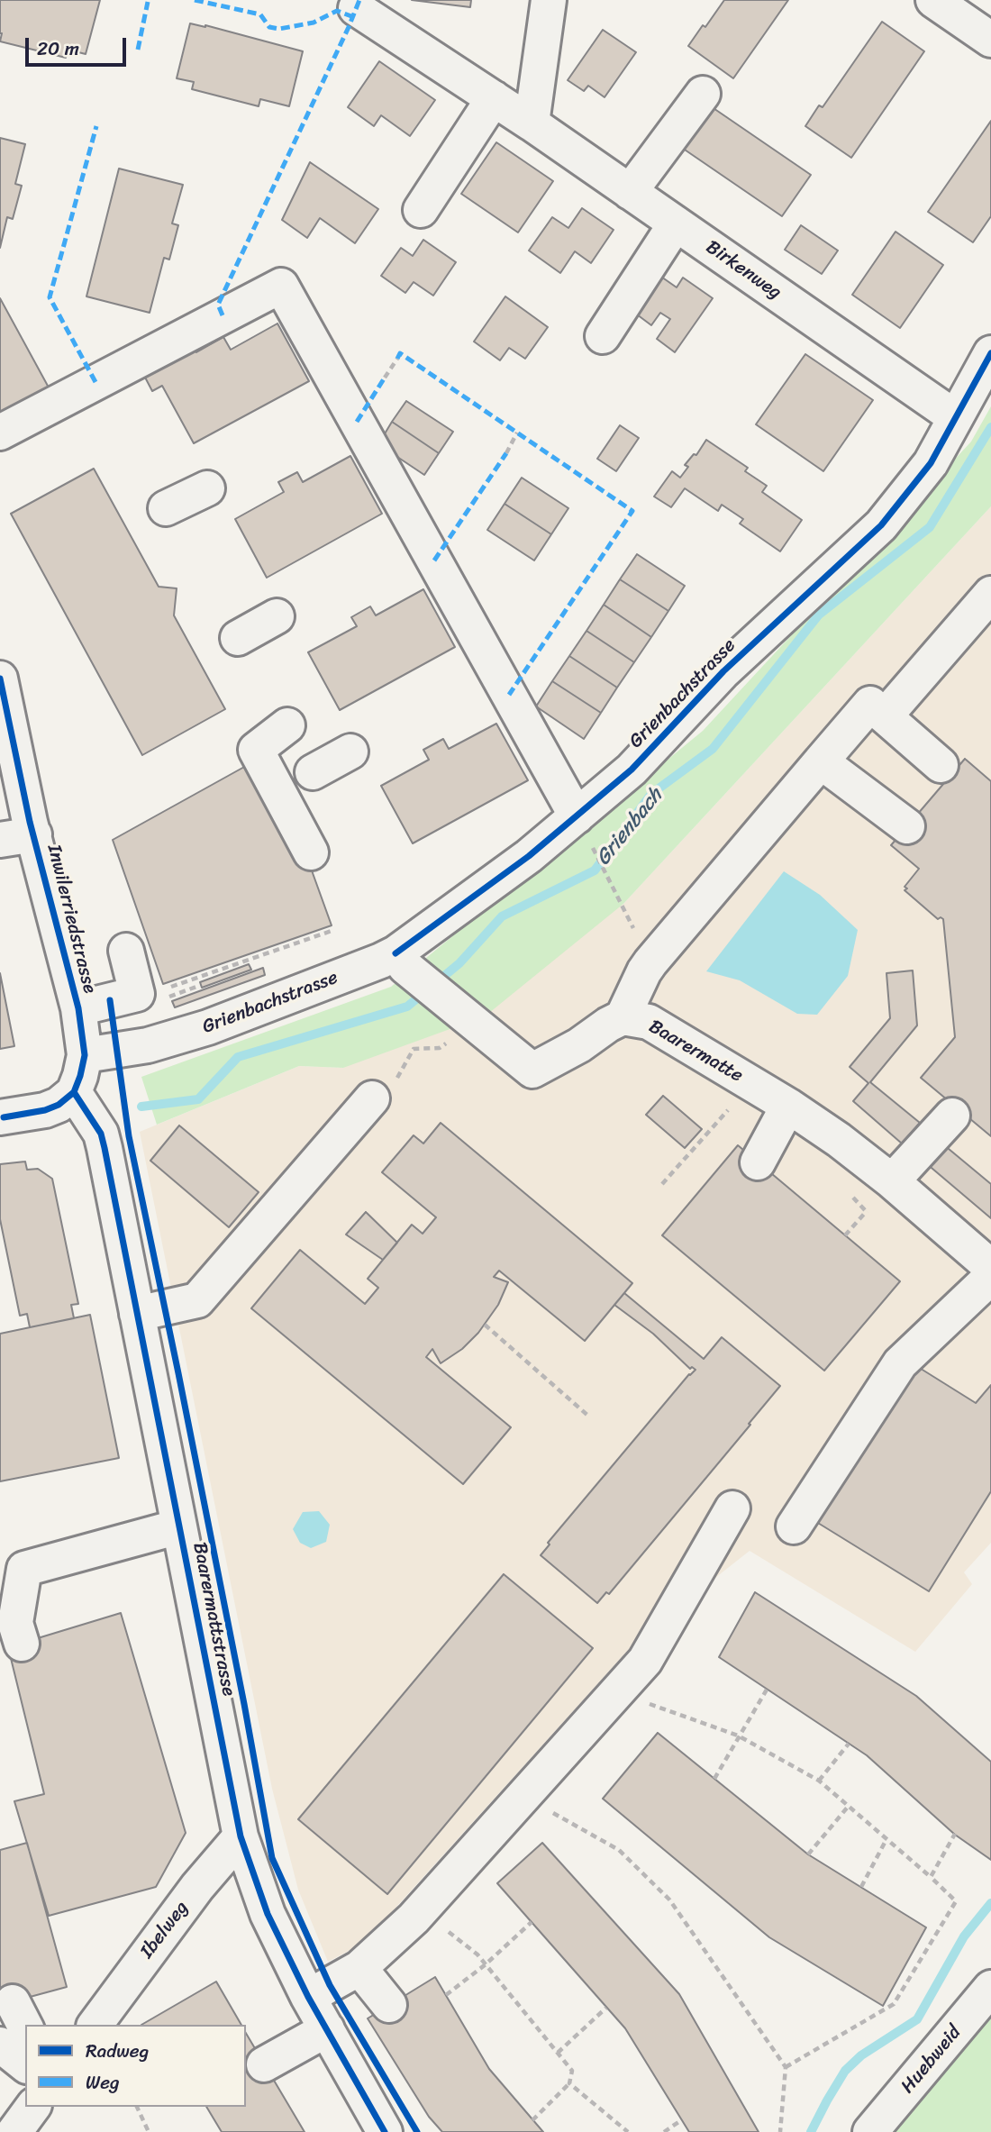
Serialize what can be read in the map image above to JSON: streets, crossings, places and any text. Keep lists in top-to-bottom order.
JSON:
{
  "streets": {
    "street": [
      "Birkenweg",
      "Grienbachstrasse",
      "Inwilerriedstrasse",
      "Baarermatte",
      "Baarermattstrasse",
      "Ibelweg",
      "Huebweid"
    ]
  },
  "crossings": [
    ["Birkenweg", "Grienbachstrasse"],
    ["Grienbachstrasse", "Inwilerriedstrasse"],
    ["Grienbachstrasse", "Baarermatte"],
    ["Inwilerriedstrasse", "Baarermattstrasse"],
    ["Baarermattstrasse", "Ibelweg"]
  ],
  "water": ["Grienbach"],
  "legend": ["Radweg", "Weg"],
  "scale_bar": "20 m"
}
